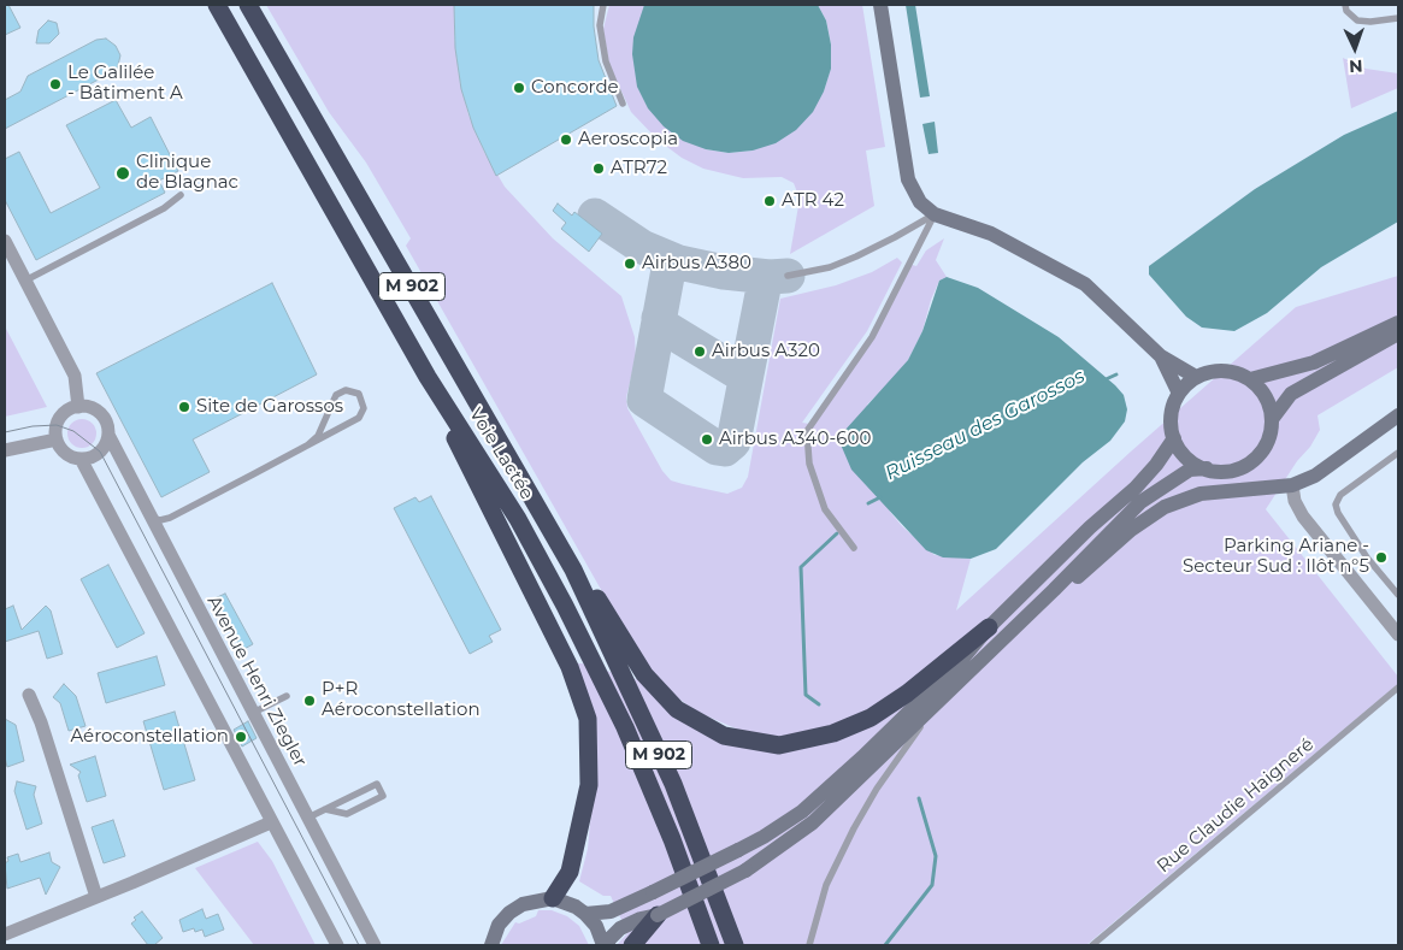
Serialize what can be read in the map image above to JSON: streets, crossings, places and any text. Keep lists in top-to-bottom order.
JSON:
{
  "streets": {
    "highway": ["M 902", "Voie Lactée"],
    "street": ["Avenue Henri Ziegler"],
    "lane": ["Rue Claudie Haigneré"]
  },
  "water": ["Ruisseau des Garossos"],
  "places": [
    "Le Galilée - Bâtiment A",
    "Concorde",
    "Aeroscopia",
    "ATR72",
    "Clinique de Blagnac",
    "ATR 42",
    "Airbus A380",
    "Airbus A320",
    "Site de Garossos",
    "Airbus A340-600",
    "Parking Ariane - Secteur Sud : Ilôt n°5",
    "P+R Aéroconstellation",
    "Aéroconstellation"
  ],
  "north": "bottom"
}
